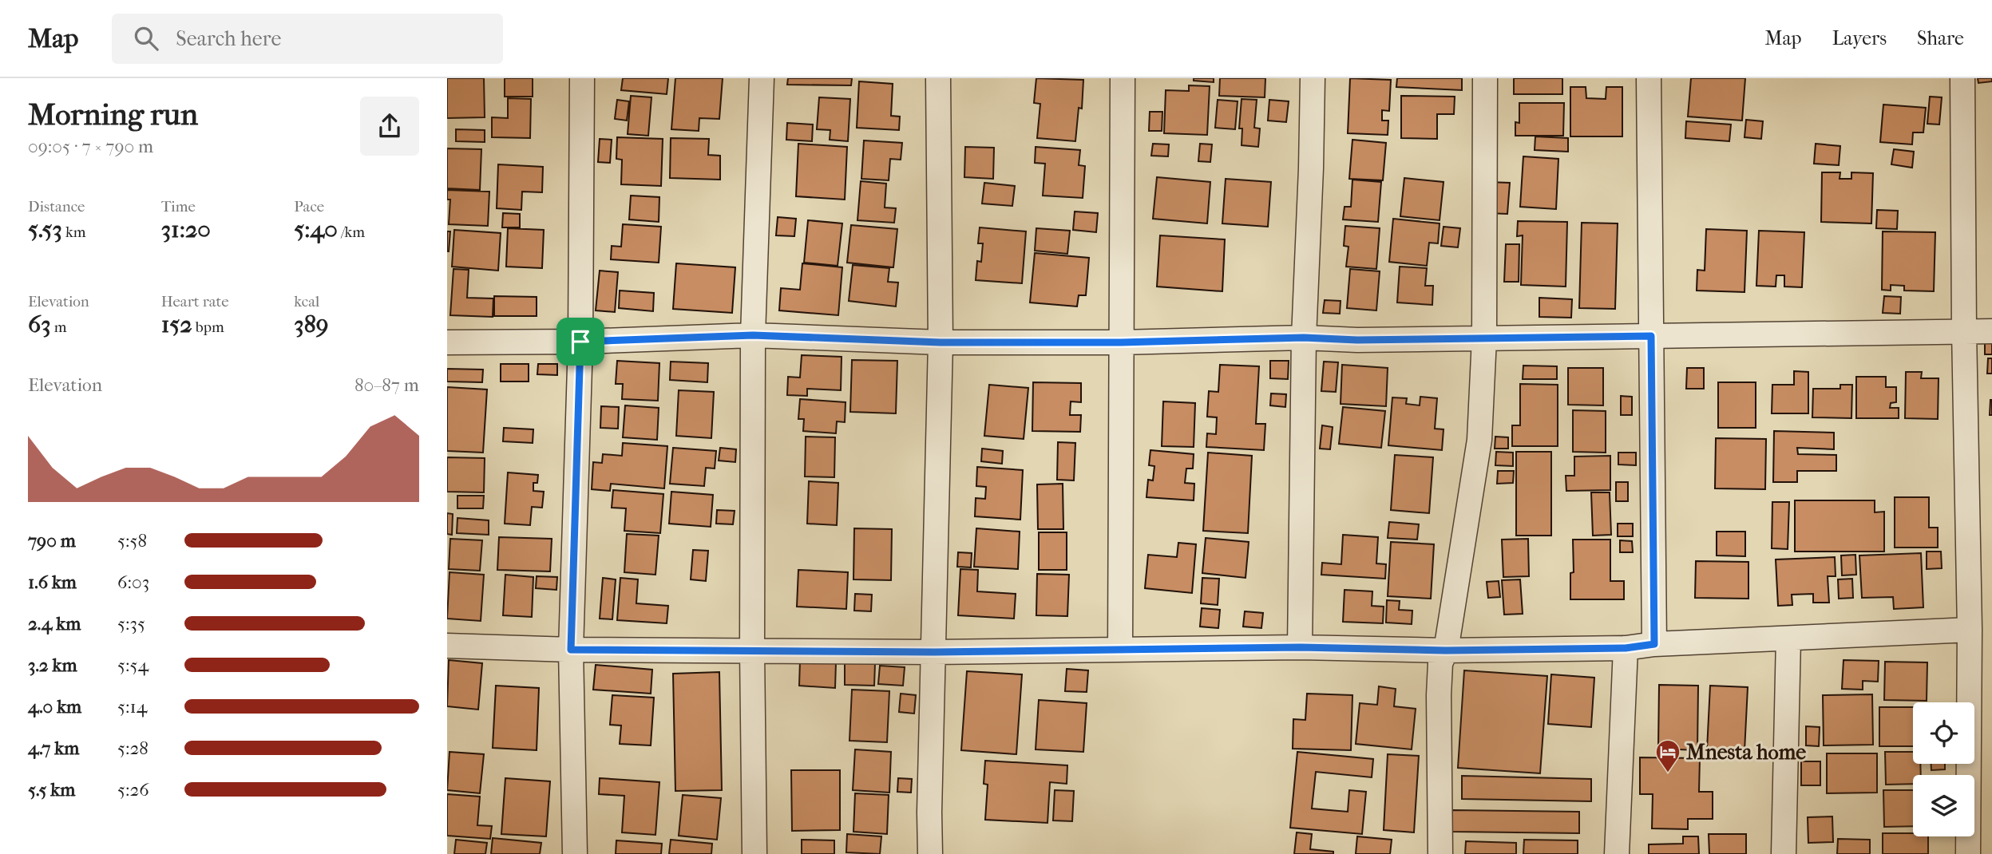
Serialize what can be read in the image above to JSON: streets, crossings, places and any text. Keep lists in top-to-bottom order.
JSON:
{
  "places": {
    "hotel": ["Mnesta home"]
  },
  "page": {
    "header": "Map",
    "search": "Search here",
    "nav": ["Map", "Layers", "Share"],
    "heading": ["Morning run", "09:05 · 7 × 790 m"],
    "stats": [
      ["Distance", "5.53 km"],
      ["Time", "31:20"],
      ["Pace", "5:40 /km"],
      ["Elevation", "63 m"],
      ["Heart rate", "152 bpm"],
      ["kcal", "389"]
    ],
    "chart": ["Elevation", "80–87 m"],
    "list": [
      {
        "name": "790 m",
        "note": "5:58"
      },
      {
        "name": "1.6 km",
        "note": "6:03"
      },
      {
        "name": "2.4 km",
        "note": "5:35"
      },
      {
        "name": "3.2 km",
        "note": "5:54"
      },
      {
        "name": "4.0 km",
        "note": "5:14"
      },
      {
        "name": "4.7 km",
        "note": "5:28"
      },
      {
        "name": "5.5 km",
        "note": "5:26"
      }
    ]
  }
}
